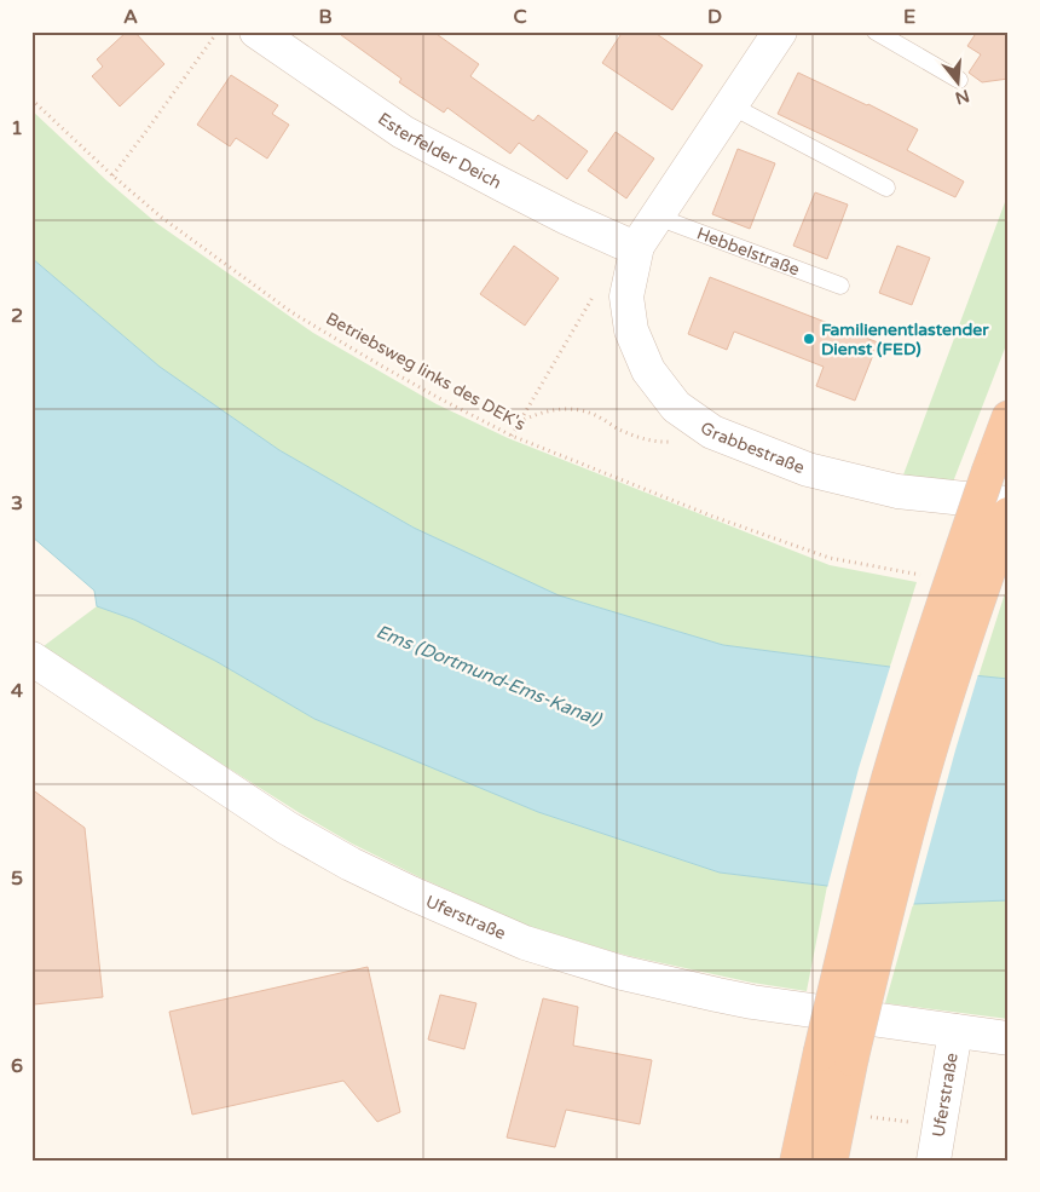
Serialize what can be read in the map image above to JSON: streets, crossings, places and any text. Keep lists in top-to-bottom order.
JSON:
{
  "streets": {
    "street": ["Esterfelder Deich", "Grabbestraße", "Uferstraße"],
    "lane": ["Hebbelstraße"],
    "path": ["Betriebsweg links des DEK's"]
  },
  "crossings": [
    ["Esterfelder Deich", "Grabbestraße"]
  ],
  "water": ["Ems (Dortmund-Ems-Kanal)"],
  "places": ["Familienentlastender Dienst (FED)"],
  "north": "bottom",
  "grid": {
    "columns": [
      "A",
      "B",
      "C",
      "D",
      "E"
    ],
    "rows": [
      "1",
      "2",
      "3",
      "4",
      "5",
      "6"
    ]
  }
}
